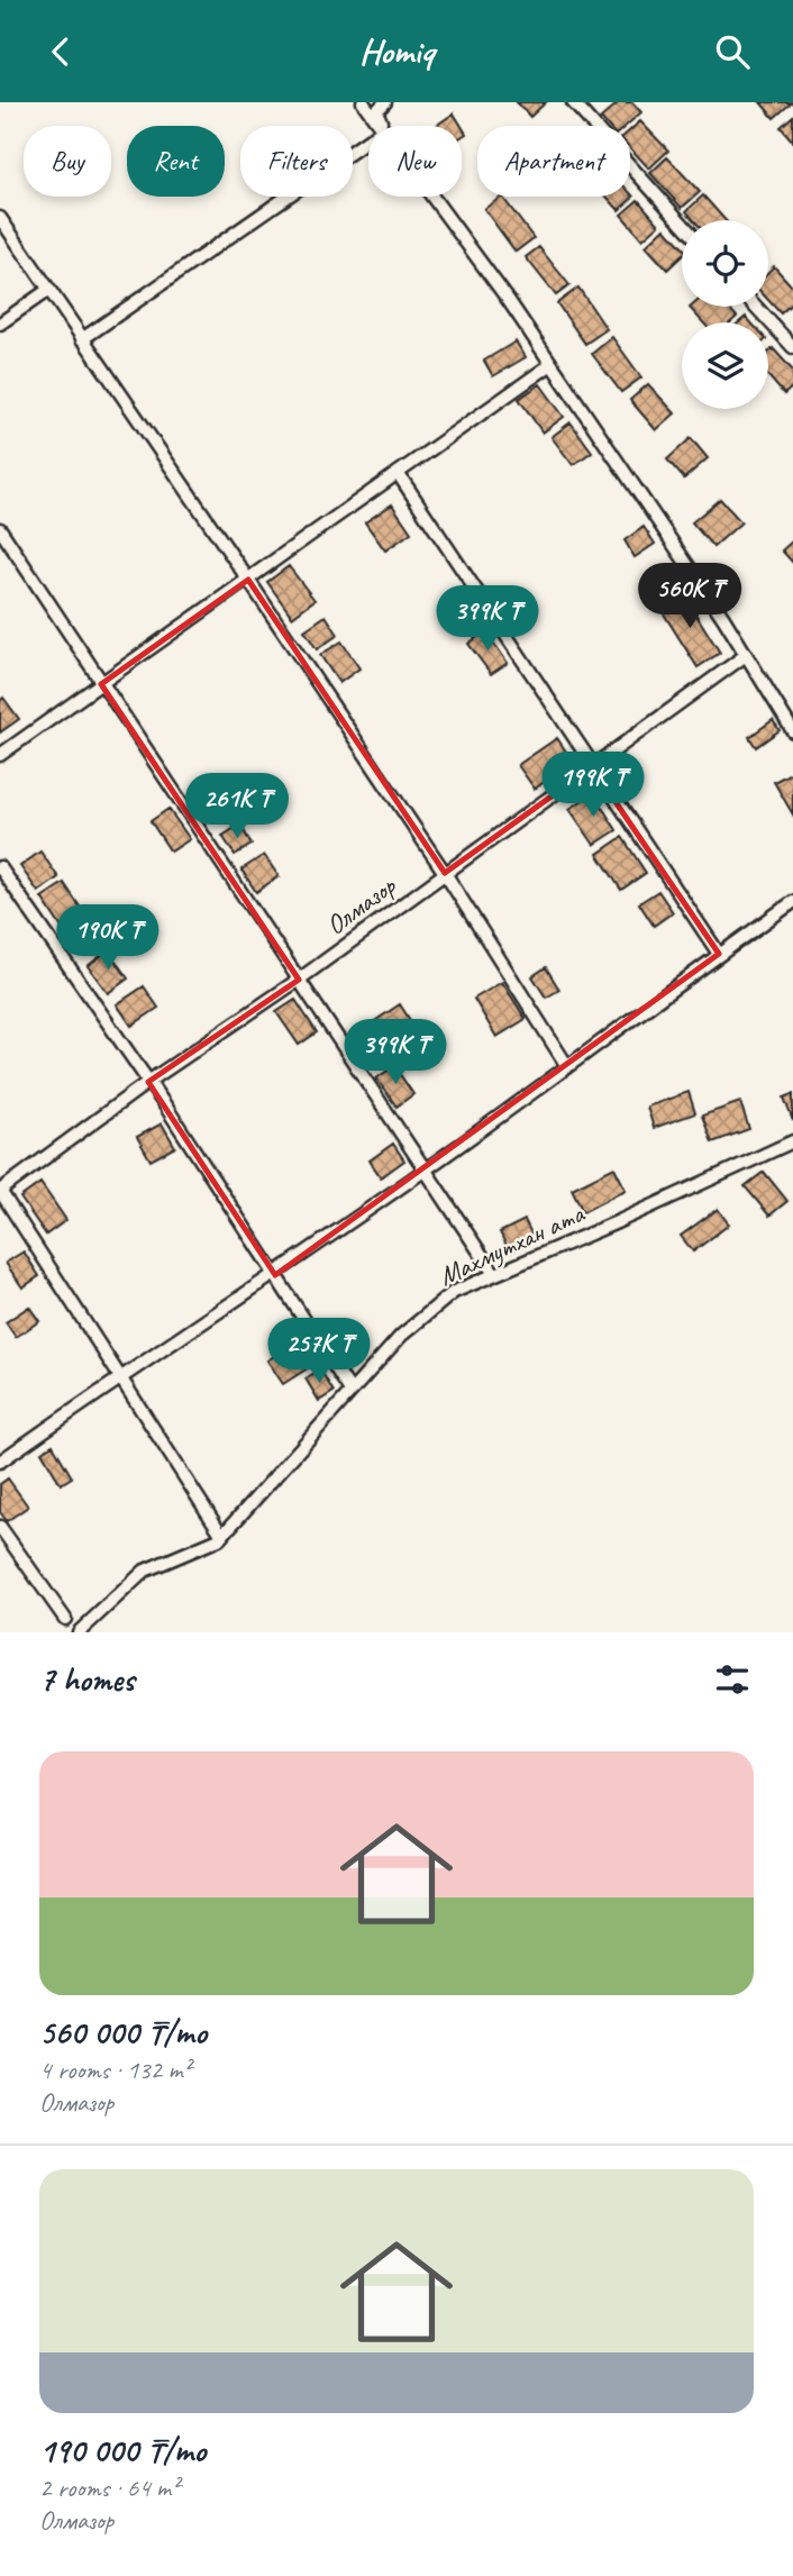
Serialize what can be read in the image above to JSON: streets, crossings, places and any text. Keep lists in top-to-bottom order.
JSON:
{
  "streets": {
    "street": ["Олмазор", "Махмутхан ата"]
  },
  "page": {
    "header": "Homiq",
    "chip": [
      "Buy",
      "Rent",
      "Filters",
      "New",
      "Apartment"
    ],
    "price": [
      "560K ₸",
      "399K ₸",
      "199K ₸",
      "261K ₸",
      "190K ₸",
      "399K ₸",
      "257K ₸"
    ],
    "heading": "7 homes",
    "list": [
      {
        "name": "560 000 ₸/mo",
        "note": "4 rooms · 132 m² · Олмазор"
      },
      {
        "name": "190 000 ₸/mo",
        "note": "2 rooms · 64 m² · Олмазор"
      }
    ]
  }
}
